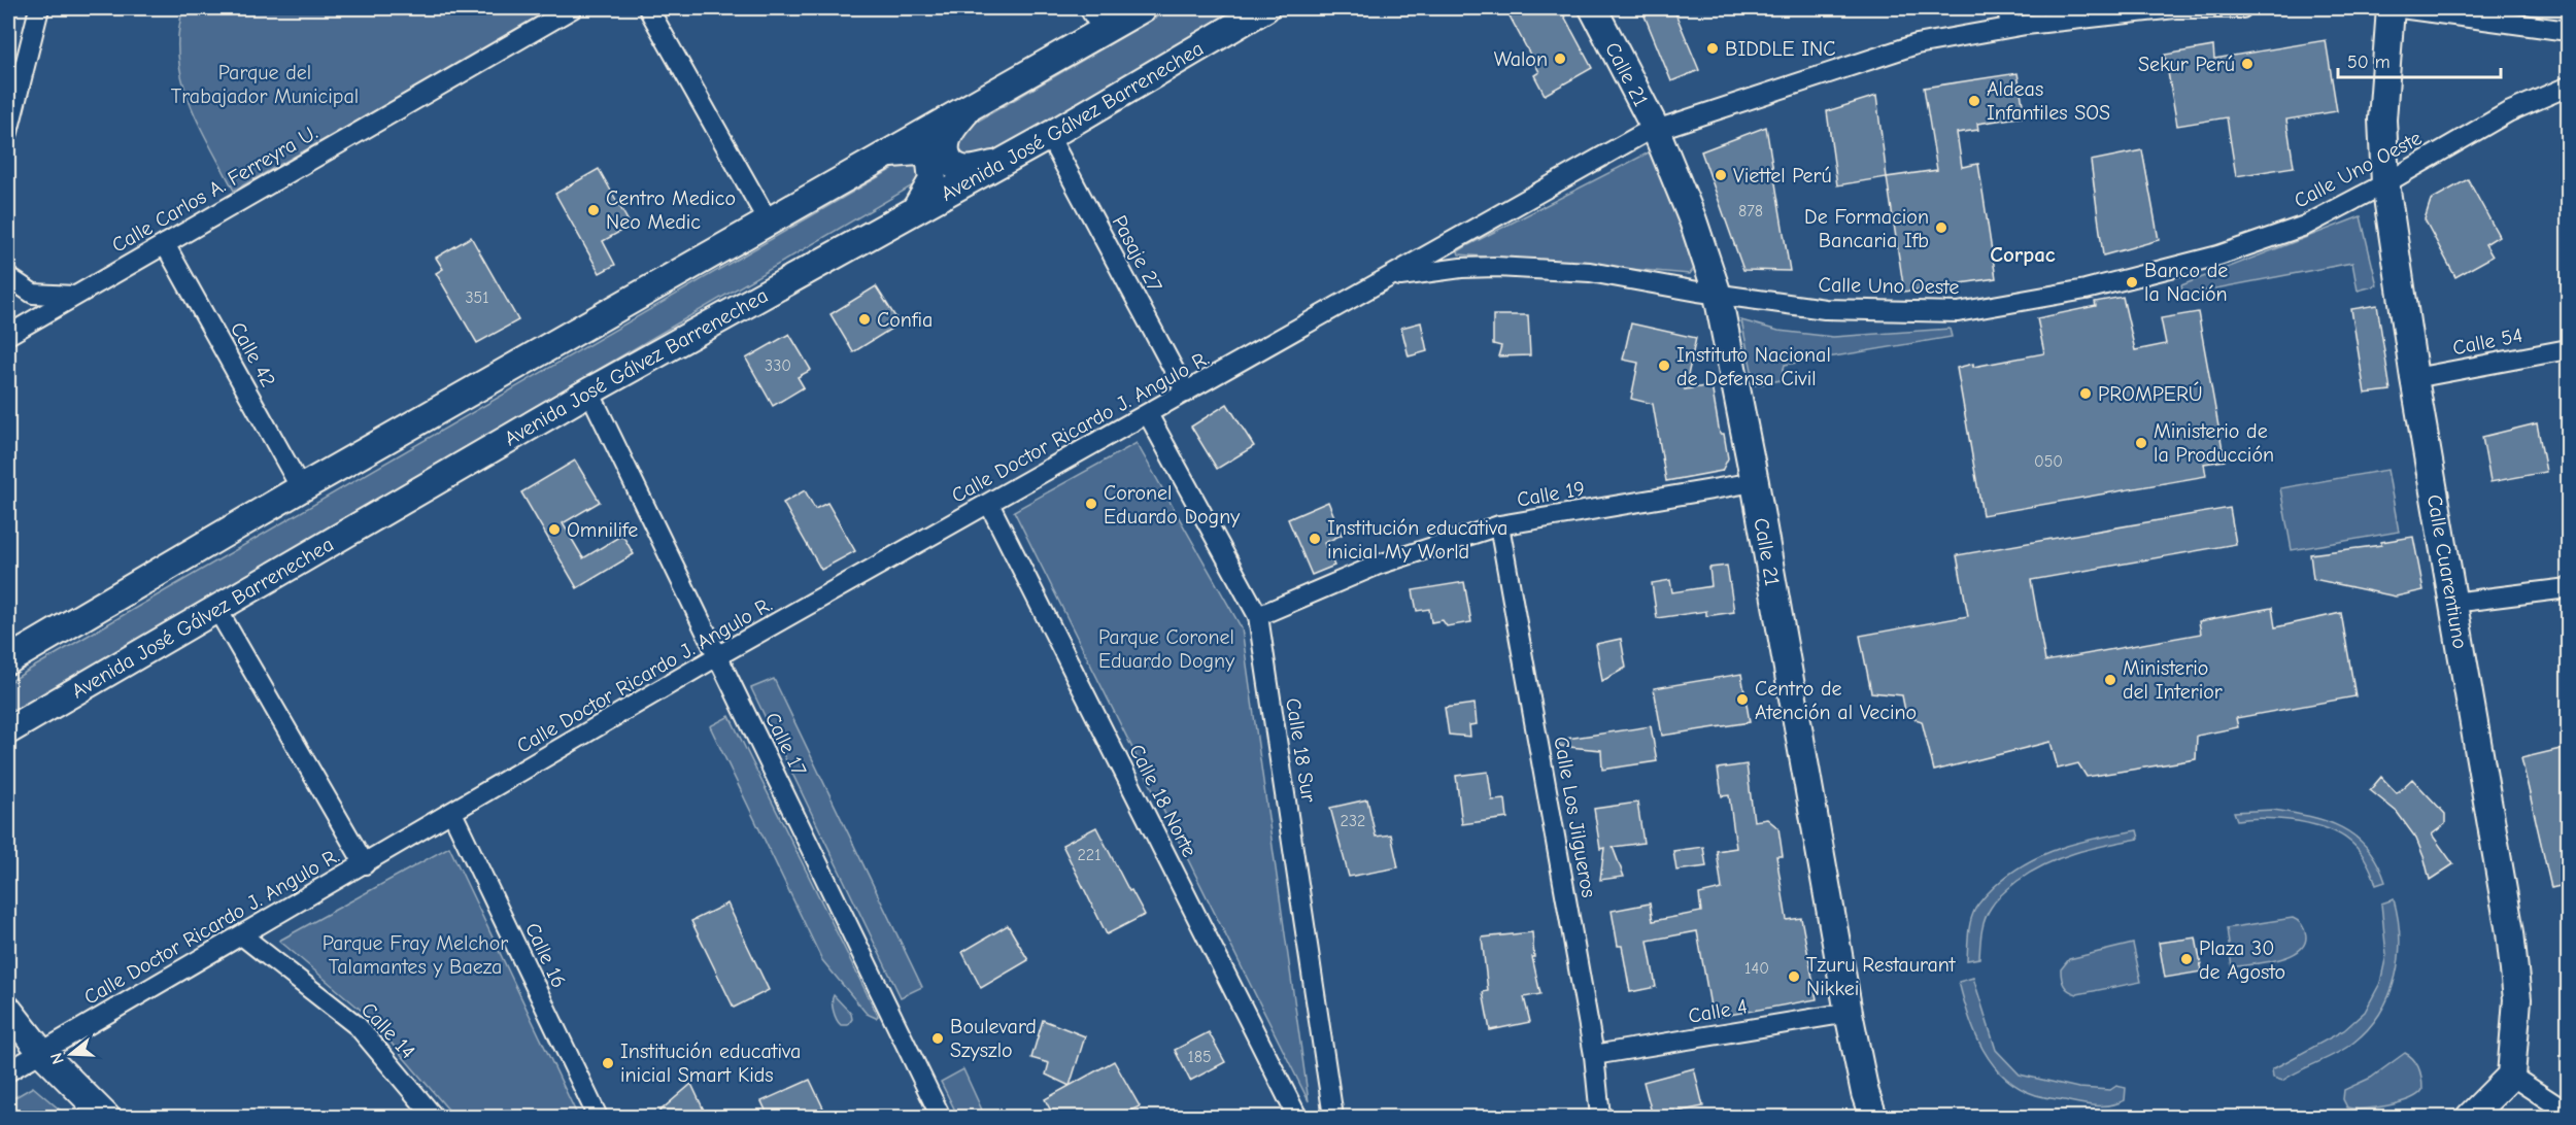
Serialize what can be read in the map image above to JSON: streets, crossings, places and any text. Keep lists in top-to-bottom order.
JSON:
{
  "streets": {
    "main road": ["Calle 21", "Avenida José Gálvez Barrenechea", "Calle Cuarentiuno"],
    "street": [
      "Calle Uno Oeste",
      "Calle Carlos A. Ferreyra U.",
      "Pasaje 27",
      "Calle 54",
      "Calle 42",
      "Calle Doctor Ricardo J. Angulo R.",
      "Calle 19",
      "Calle 17",
      "Calle 18 Sur",
      "Calle 18 Norte",
      "Calle Los Jilgueros",
      "Calle 16",
      "Calle 4",
      "Calle 14"
    ]
  },
  "crossings": [
    ["Calle 21", "Calle Uno Oeste"],
    ["Calle 21", "Calle Doctor Ricardo J. Angulo R."],
    ["Calle 21", "Calle 19"],
    ["Calle 21", "Calle 4"],
    ["Avenida José Gálvez Barrenechea", "Pasaje 27"],
    ["Avenida José Gálvez Barrenechea", "Calle 17"],
    ["Calle Uno Oeste", "Calle Doctor Ricardo J. Angulo R."],
    ["Calle Uno Oeste", "Calle Cuarentiuno"],
    ["Calle Carlos A. Ferreyra U.", "Calle 42"],
    ["Pasaje 27", "Calle Doctor Ricardo J. Angulo R."],
    ["Calle 54", "Calle Cuarentiuno"],
    ["Calle Doctor Ricardo J. Angulo R.", "Calle 17"],
    ["Calle Doctor Ricardo J. Angulo R.", "Calle 18 Sur"],
    ["Calle Doctor Ricardo J. Angulo R.", "Calle 18 Norte"],
    ["Calle Doctor Ricardo J. Angulo R.", "Calle 16"],
    ["Calle Doctor Ricardo J. Angulo R.", "Calle 14"],
    ["Calle 19", "Calle 18 Sur"],
    ["Calle 19", "Calle Los Jilgueros"],
    ["Calle Los Jilgueros", "Calle 4"]
  ],
  "districts": ["Corpac"],
  "parks": ["Parque del Trabajador Municipal", "Parque Coronel Eduardo Dogny", "Parque Fray Melchor Talamantes y Baeza"],
  "places": [
    "BIDDLE INC",
    "Walon",
    "Sekur Perú",
    "Aldeas Infantiles SOS",
    "Viettel Perú",
    "Centro Medico Neo Medic",
    "De Formacion Bancaria Ifb",
    "Banco de la Nación",
    "Confia",
    "Instituto Nacional de Defensa Civil",
    "PROMPERÚ",
    "Ministerio de la Producción",
    "Coronel Eduardo Dogny",
    "Omnilife",
    "Institución educativa inicial My World",
    "Ministerio del Interior",
    "Centro de Atención al Vecino",
    "Plaza 30 de Agosto",
    "Tzuru Restaurant Nikkei",
    "Boulevard Szyszlo",
    "Institución educativa inicial Smart Kids"
  ],
  "house_numbers": [
    "878",
    "351",
    "330",
    "050",
    "232",
    "221",
    "140",
    "185"
  ],
  "scale_bar": "50 m",
  "north": "left"
}
